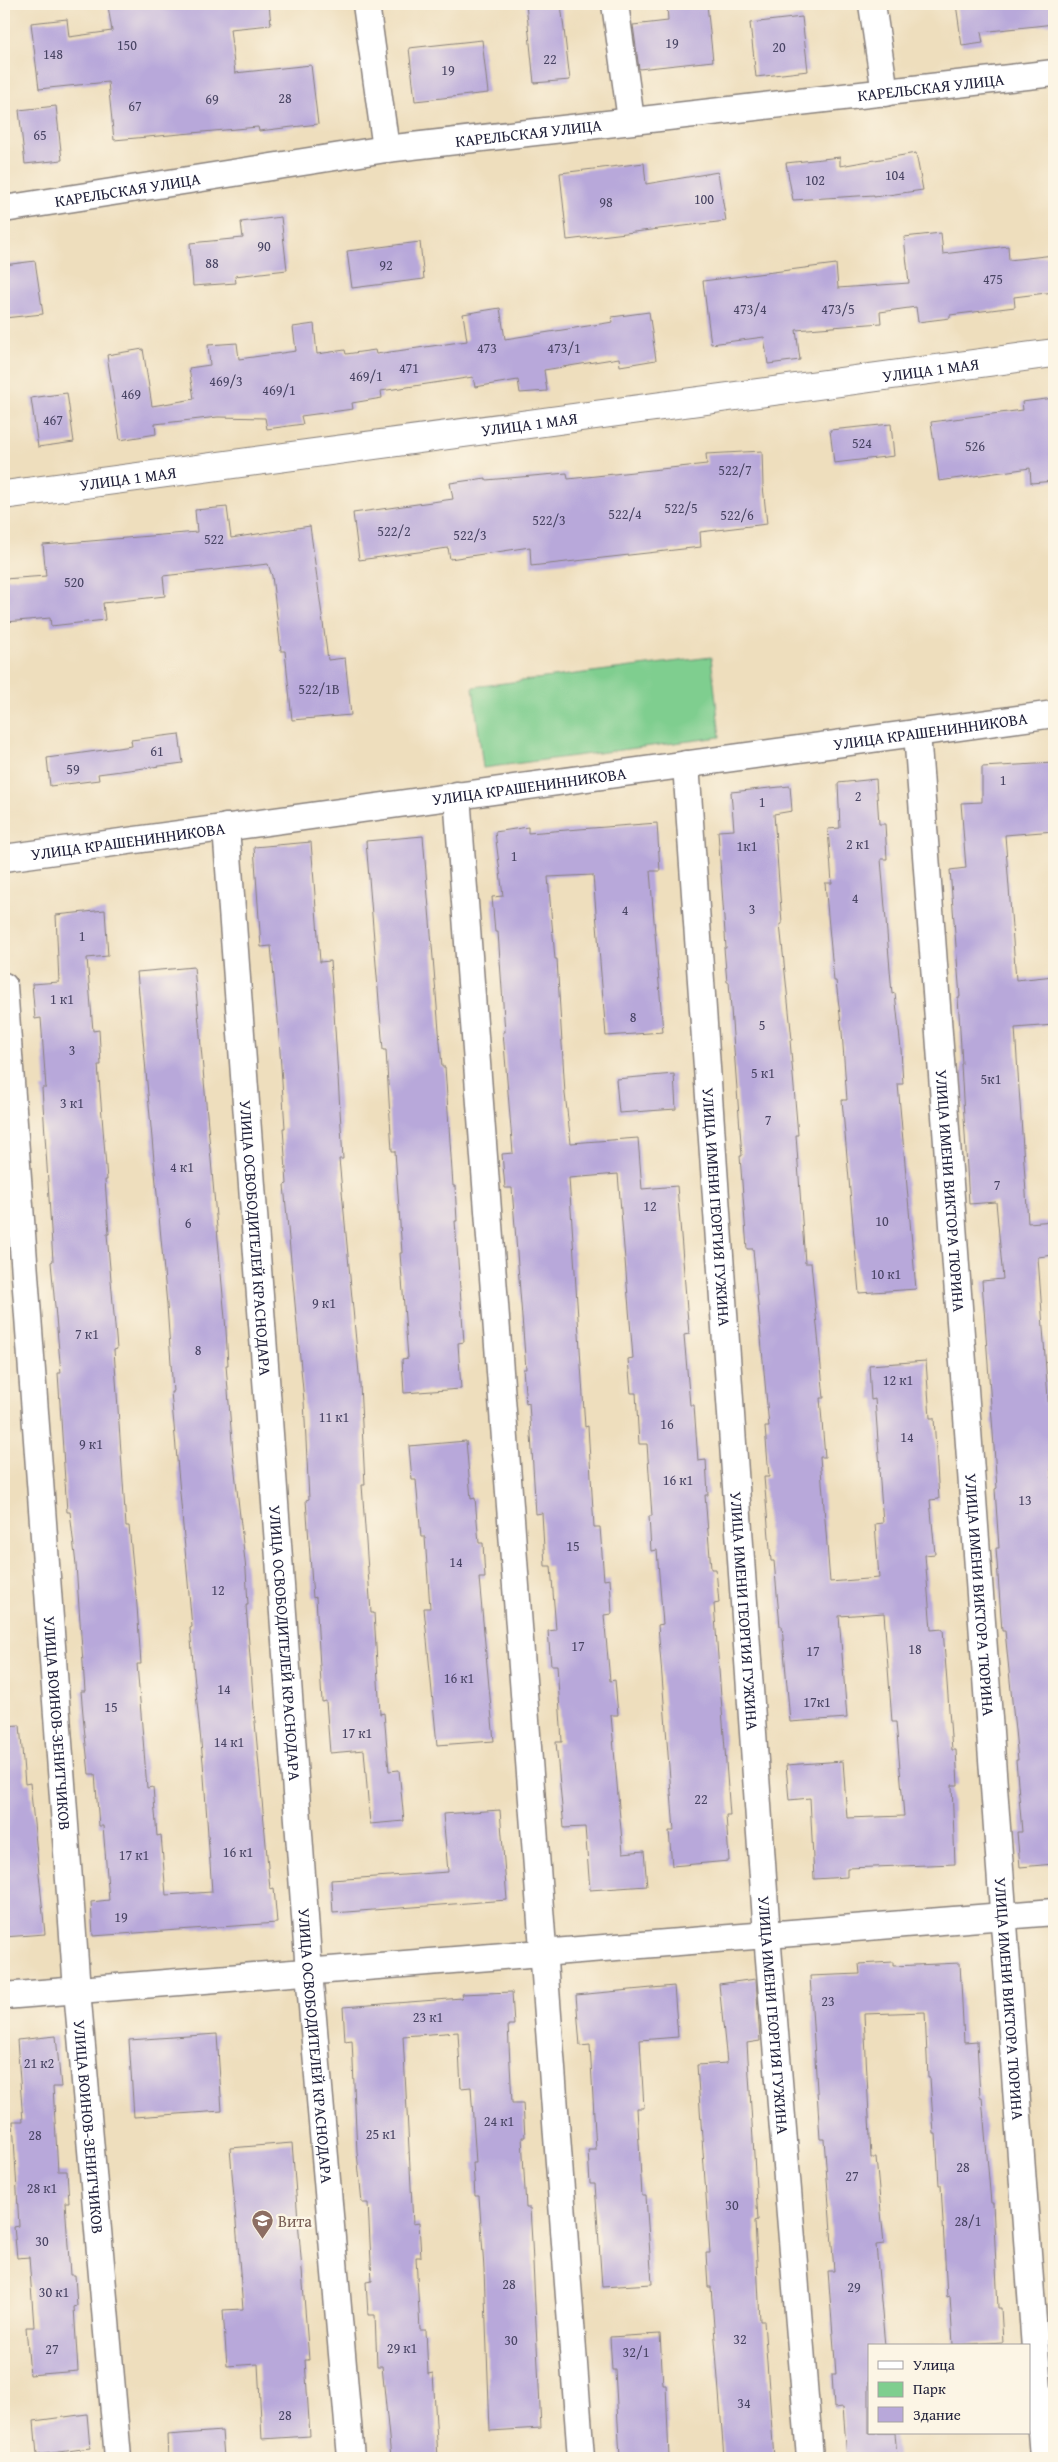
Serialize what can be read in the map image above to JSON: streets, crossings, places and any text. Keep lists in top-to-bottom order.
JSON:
{
  "streets": {
    "street": [
      "КАРЕЛЬСКАЯ УЛИЦА",
      "УЛИЦА 1 МАЯ",
      "УЛИЦА КРАШЕНИННИКОВА",
      "УЛИЦА ИМЕНИ ВИКТОРА ТЮРИНА",
      "УЛИЦА ИМЕНИ ГЕОРГИЯ ГУЖИНА",
      "УЛИЦА ОСВОБОДИТЕЛЕЙ КРАСНОДАРА",
      "УЛИЦА ВОИНОВ-ЗЕНИТЧИКОВ"
    ]
  },
  "crossings": [
    ["УЛИЦА КРАШЕНИННИКОВА", "УЛИЦА ИМЕНИ ВИКТОРА ТЮРИНА"],
    ["УЛИЦА КРАШЕНИННИКОВА", "УЛИЦА ИМЕНИ ГЕОРГИЯ ГУЖИНА"],
    ["УЛИЦА КРАШЕНИННИКОВА", "УЛИЦА ОСВОБОДИТЕЛЕЙ КРАСНОДАРА"]
  ],
  "places": {
    "school or university": ["Вита"]
  },
  "house_numbers": [
    "19",
    "150",
    "20",
    "148",
    "22",
    "19",
    "28",
    "69",
    "67",
    "65",
    "104",
    "102",
    "100",
    "98",
    "90",
    "88",
    "92",
    "475",
    "473/4",
    "473/5",
    "473",
    "473/1",
    "471",
    "469/1",
    "469/3",
    "469/1",
    "469",
    "467",
    "524",
    "526",
    "522/7",
    "522/5",
    "522/4",
    "522/6",
    "522/3",
    "522/2",
    "522/3",
    "522",
    "520",
    "522/1В",
    "61",
    "59",
    "1",
    "2",
    "1",
    "2 к1",
    "1к1",
    "1",
    "4",
    "3",
    "4",
    "1",
    "1 к1",
    "8",
    "5",
    "3",
    "5 к1",
    "5к1",
    "3 к1",
    "7",
    "4 к1",
    "7",
    "12",
    "10",
    "6",
    "10 к1",
    "9 к1",
    "7 к1",
    "8",
    "12 к1",
    "11 к1",
    "16",
    "14",
    "9 к1",
    "16 к1",
    "13",
    "15",
    "14",
    "12",
    "17",
    "18",
    "17",
    "16 к1",
    "14",
    "17к1",
    "15",
    "17 к1",
    "14 к1",
    "22",
    "16 к1",
    "17 к1",
    "19",
    "23",
    "23 к1",
    "21 к2",
    "24 к1",
    "25 к1",
    "28",
    "28",
    "27",
    "28 к1",
    "30",
    "28/1",
    "30",
    "28",
    "29",
    "30 к1",
    "32",
    "30",
    "29 к1",
    "27",
    "32/1",
    "34",
    "28"
  ],
  "legend": ["Улица", "Парк", "Здание"]
}
